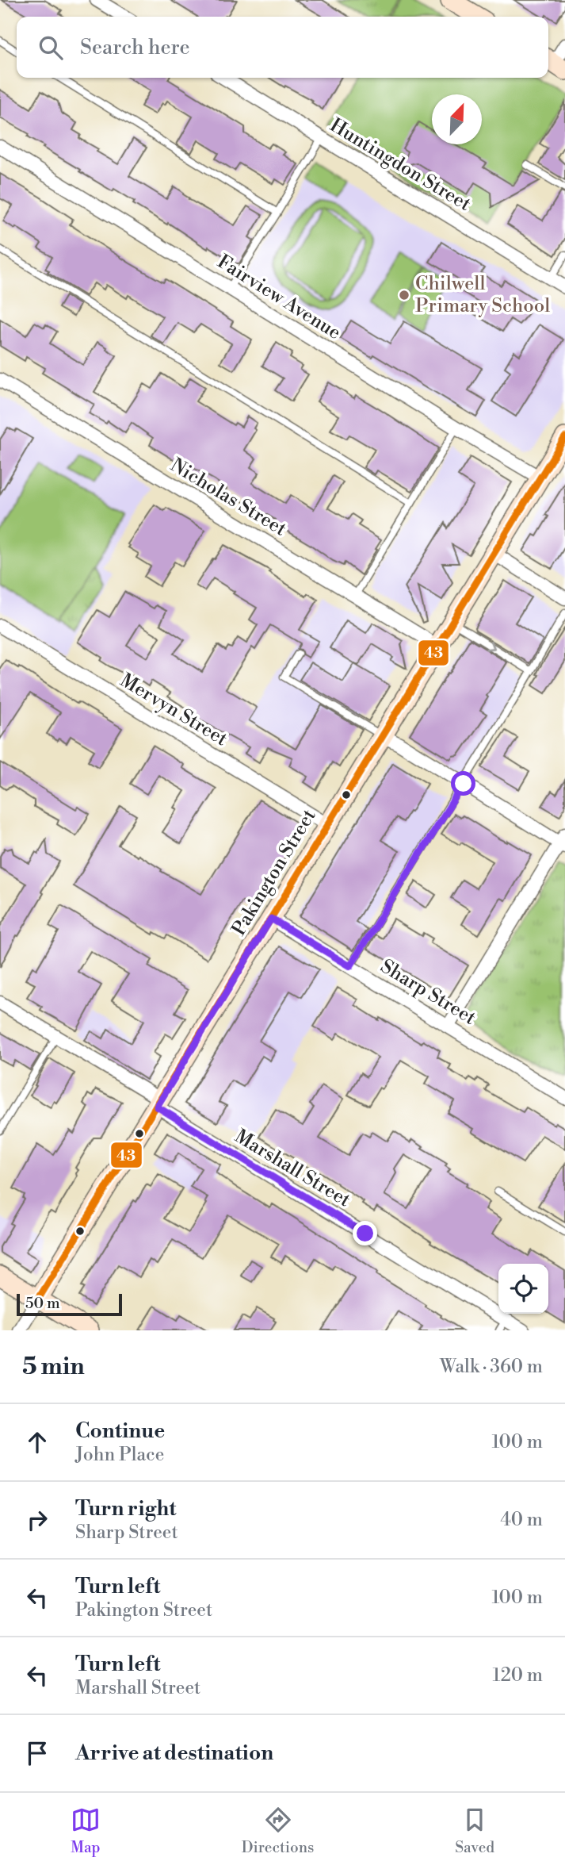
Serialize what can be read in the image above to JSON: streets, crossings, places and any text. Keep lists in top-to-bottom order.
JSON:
{
  "streets": {
    "street": [
      "Huntingdon Street",
      "Fairview Avenue",
      "Nicholas Street",
      "Mervyn Street",
      "Pakington Street",
      "Sharp Street",
      "Marshall Street"
    ]
  },
  "crossings": [
    ["Fairview Avenue", "Pakington Street"],
    ["Nicholas Street", "Pakington Street"],
    ["Mervyn Street", "Pakington Street"],
    ["Pakington Street", "Sharp Street"],
    ["Pakington Street", "Marshall Street"]
  ],
  "places": ["Chilwell Primary School"],
  "lines": ["transit line 43"],
  "scale_bar": "50 m",
  "north": "top right",
  "page": {
    "search": "Search here",
    "scale": "50 m",
    "heading": ["5 min", "Walk · 360 m"],
    "list": [
      ["Continue", "John Place", "100 m"],
      ["Turn right", "Sharp Street", "40 m"],
      ["Turn left", "Pakington Street", "100 m"],
      ["Turn left", "Marshall Street", "120 m"],
      "Arrive at destination"
    ],
    "nav": ["Map", "Directions", "Saved"]
  }
}
